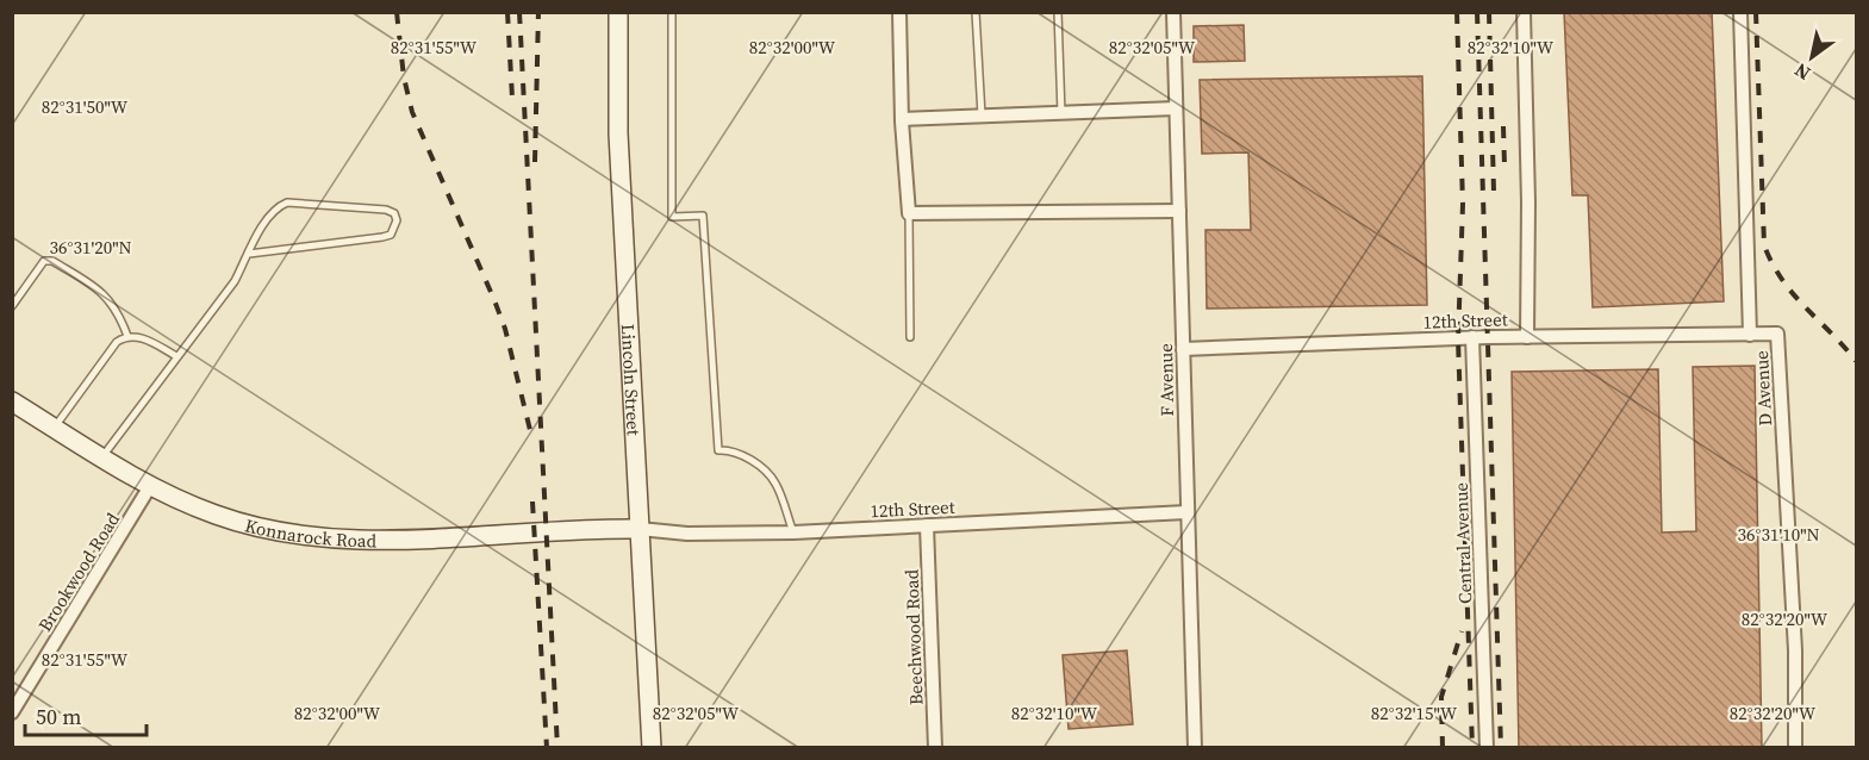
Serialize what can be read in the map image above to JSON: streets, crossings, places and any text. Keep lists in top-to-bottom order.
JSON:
{
  "streets": {
    "main road": ["Lincoln Street", "Konnarock Road"],
    "street": [
      "12th Street",
      "F Avenue",
      "D Avenue",
      "Central Avenue",
      "Brookwood Road",
      "Beechwood Road"
    ]
  },
  "crossings": [
    ["12th Street", "Lincoln Street"],
    ["12th Street", "F Avenue"],
    ["12th Street", "D Avenue"],
    ["12th Street", "Konnarock Road"],
    ["12th Street", "Central Avenue"],
    ["12th Street", "Beechwood Road"],
    ["Lincoln Street", "Konnarock Road"],
    ["Konnarock Road", "Brookwood Road"]
  ],
  "scale_bar": "50 m",
  "north": "bottom left",
  "coordinates": [
    "82°31'55\"W",
    "82°32'00\"W",
    "82°32'05\"W",
    "82°32'10\"W",
    "82°31'50\"W",
    "36°31'20\"N",
    "36°31'10\"N",
    "82°32'20\"W",
    "82°32'15\"W"
  ]
}
